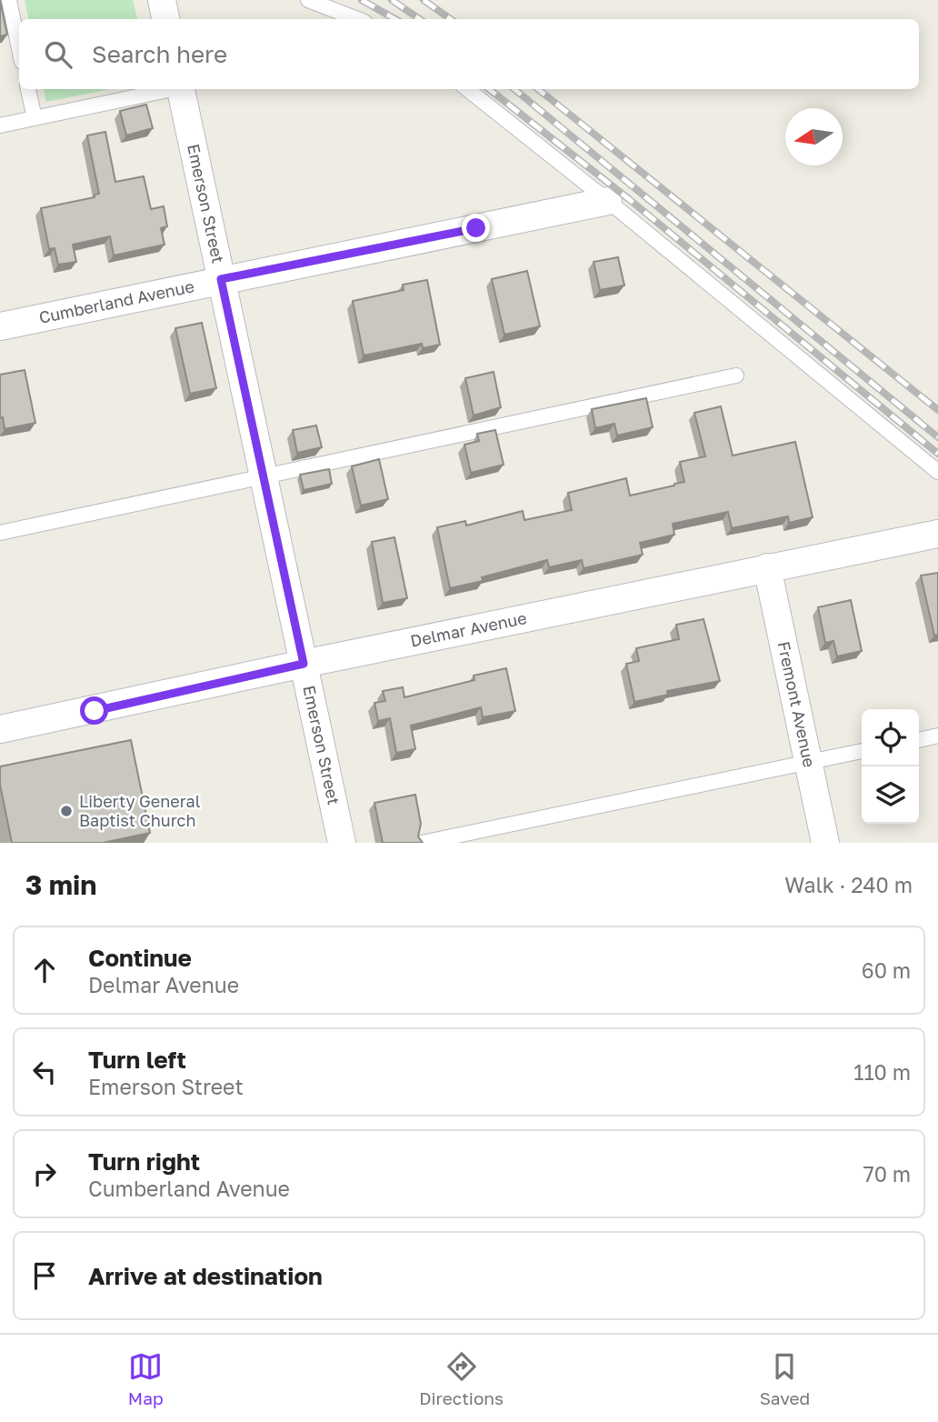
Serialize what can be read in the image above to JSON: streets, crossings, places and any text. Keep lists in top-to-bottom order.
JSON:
{
  "streets": {
    "street": [
      "Emerson Street",
      "Cumberland Avenue",
      "Delmar Avenue",
      "Fremont Avenue"
    ]
  },
  "crossings": [
    ["Emerson Street", "Cumberland Avenue"],
    ["Emerson Street", "Delmar Avenue"],
    ["Delmar Avenue", "Fremont Avenue"]
  ],
  "places": ["Liberty General Baptist Church"],
  "north": "left",
  "page": {
    "search": "Search here",
    "heading": ["3 min", "Walk · 240 m"],
    "list": [
      ["Continue", "Delmar Avenue", "60 m"],
      ["Turn left", "Emerson Street", "110 m"],
      ["Turn right", "Cumberland Avenue", "70 m"],
      "Arrive at destination"
    ],
    "nav": ["Map", "Directions", "Saved"]
  }
}
